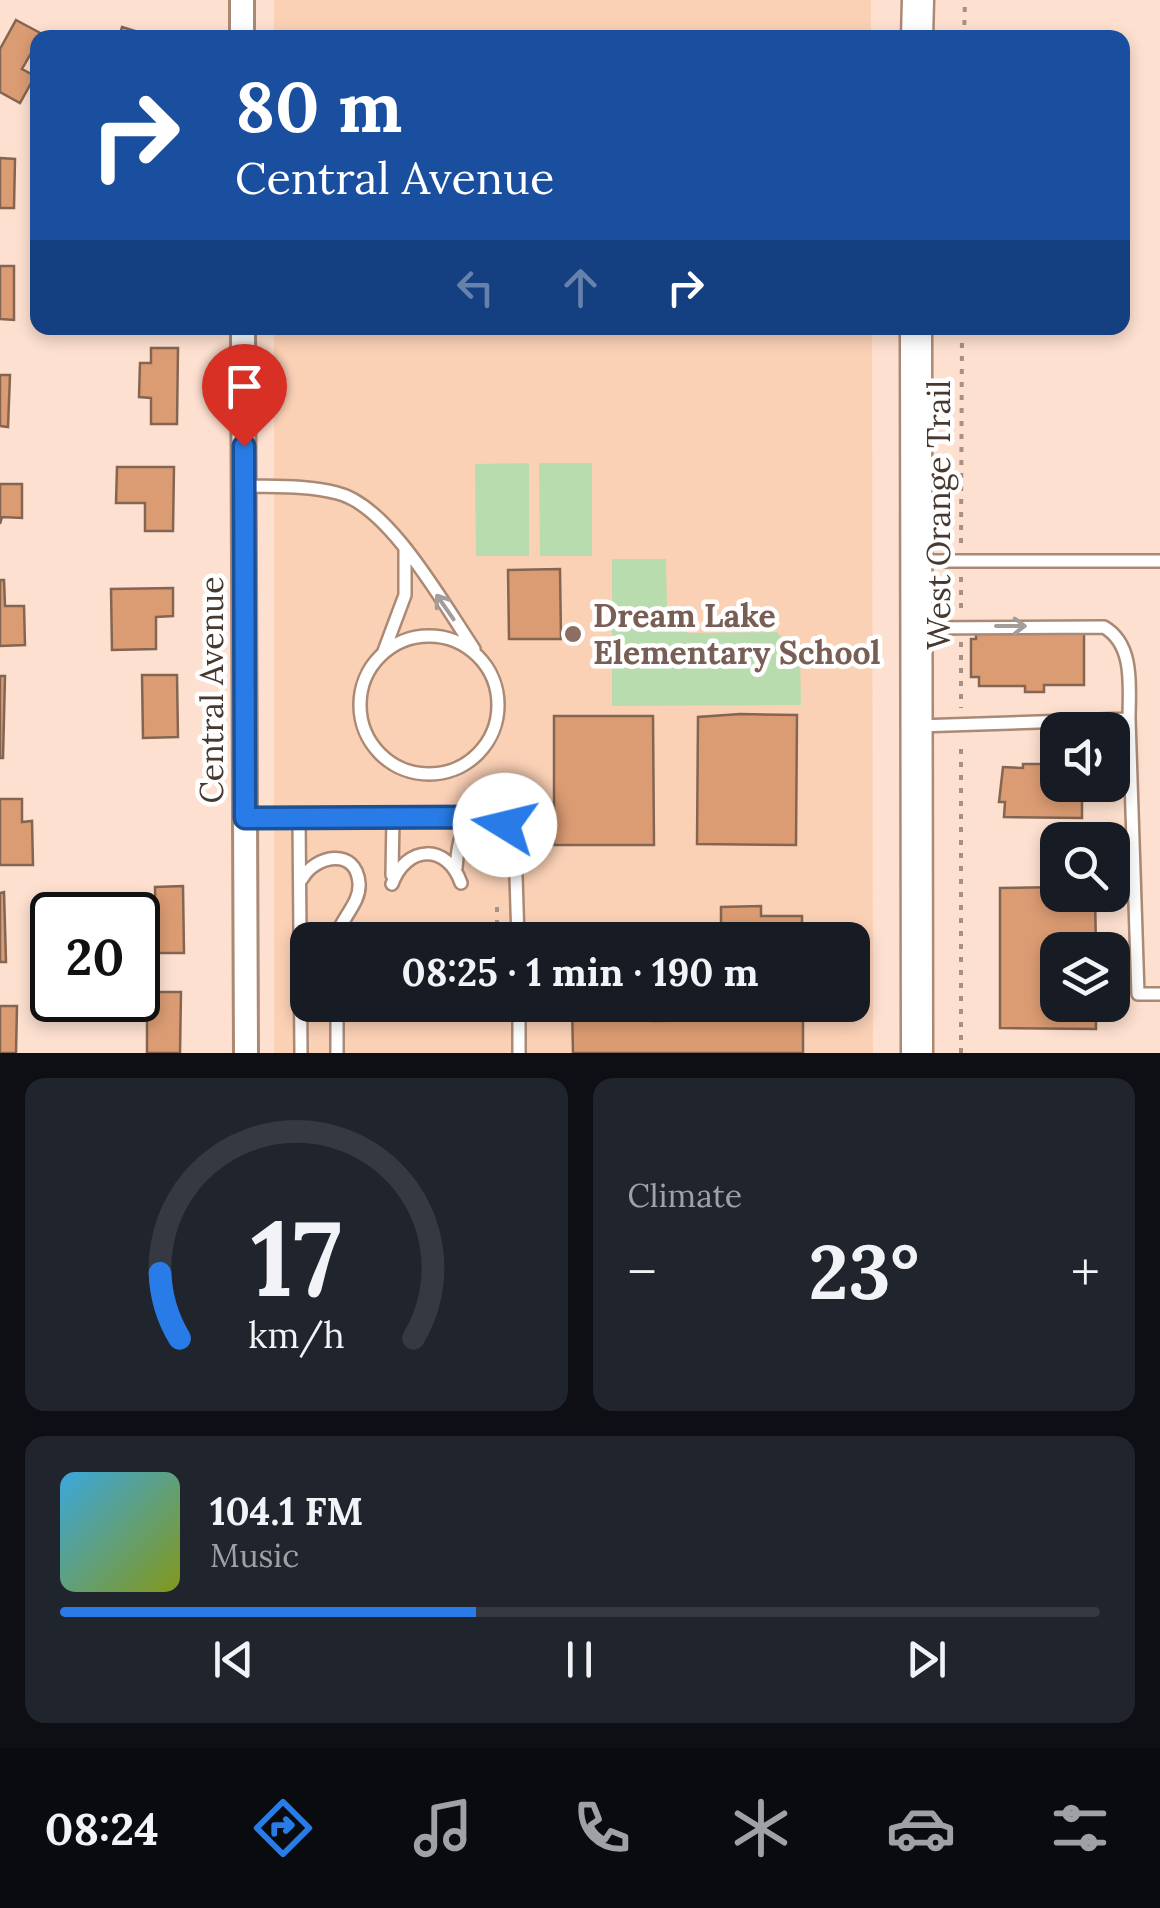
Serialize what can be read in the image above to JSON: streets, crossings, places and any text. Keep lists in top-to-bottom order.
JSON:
{
  "streets": {
    "street": ["Central Avenue"],
    "path": ["West Orange Trail"]
  },
  "places": ["Dream Lake Elementary School"],
  "page": {
    "turn": ["80 m", "Central Avenue"],
    "limit": "20",
    "trip": "08:25 · 1 min · 190 m",
    "tile": "Climate",
    "heat": ["−", "23°", "+"],
    "song": ["104.1 FM", "Music"],
    "tabs": "08:24",
    "gauge": ["17", "km/h"]
  }
}
